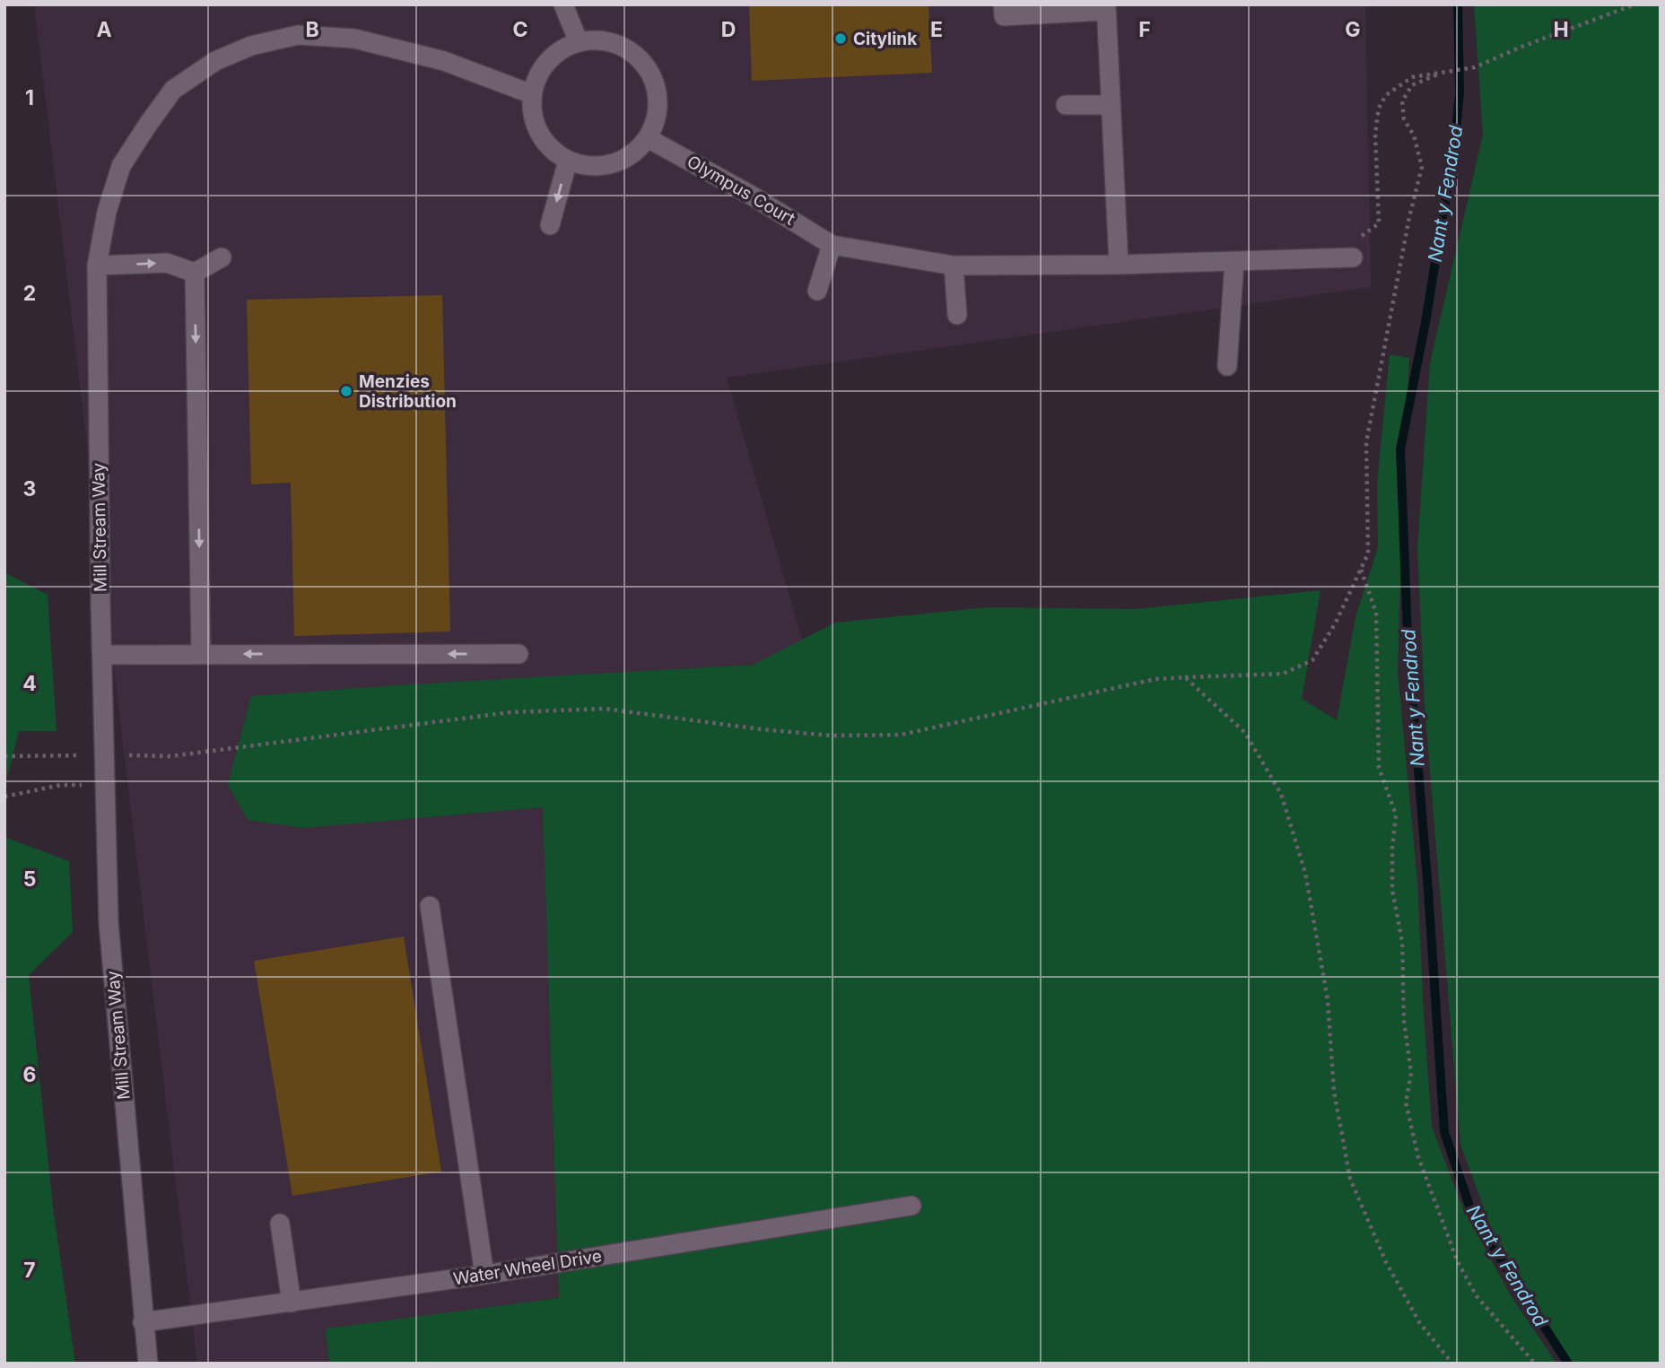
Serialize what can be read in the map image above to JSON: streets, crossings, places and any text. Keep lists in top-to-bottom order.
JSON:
{
  "streets": {
    "street": ["Olympus Court", "Mill Stream Way", "Water Wheel Drive"]
  },
  "crossings": [
    ["Olympus Court", "Mill Stream Way"],
    ["Mill Stream Way", "Water Wheel Drive"]
  ],
  "water": ["Nant y Fendrod"],
  "places": ["Citylink", "Menzies Distribution"],
  "grid": {
    "columns": [
      "A",
      "B",
      "C",
      "D",
      "E",
      "F",
      "G",
      "H"
    ],
    "rows": [
      "1",
      "2",
      "3",
      "4",
      "5",
      "6",
      "7"
    ]
  }
}
